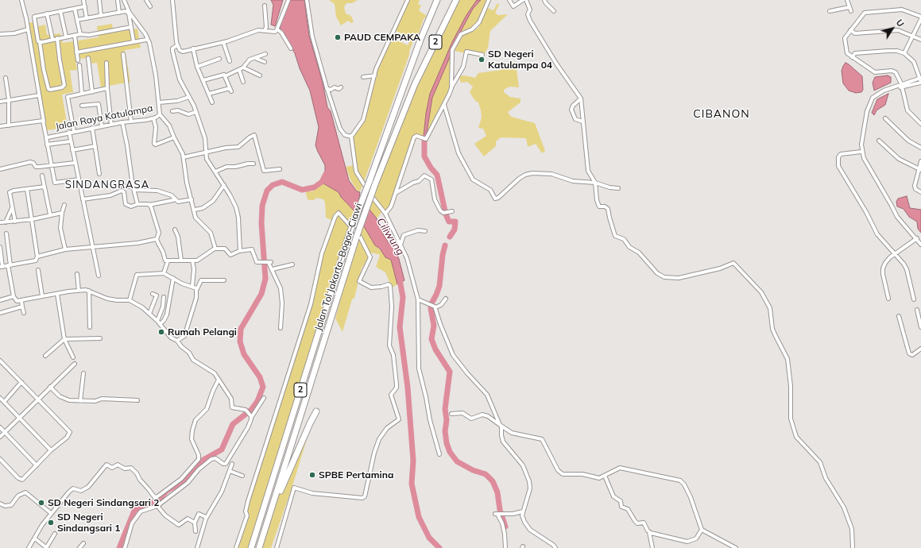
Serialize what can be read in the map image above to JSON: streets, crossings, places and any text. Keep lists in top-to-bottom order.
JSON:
{
  "streets": {
    "highway": ["2", "Jalan Tol Jakarta–Bogor–Ciawi"],
    "street": ["Jalan Raya Katulampa"]
  },
  "districts": ["CIBANON", "SINDANGRASA"],
  "water": ["Ciliwung"],
  "places": [
    "PAUD CEMPAKA",
    "SD Negeri Katulampa 04",
    "Rumah Pelangi",
    "SPBE Pertamina",
    "SD Negeri Sindangsari 2",
    "SD Negeri Sindangsari 1"
  ],
  "north": "top right"
}
